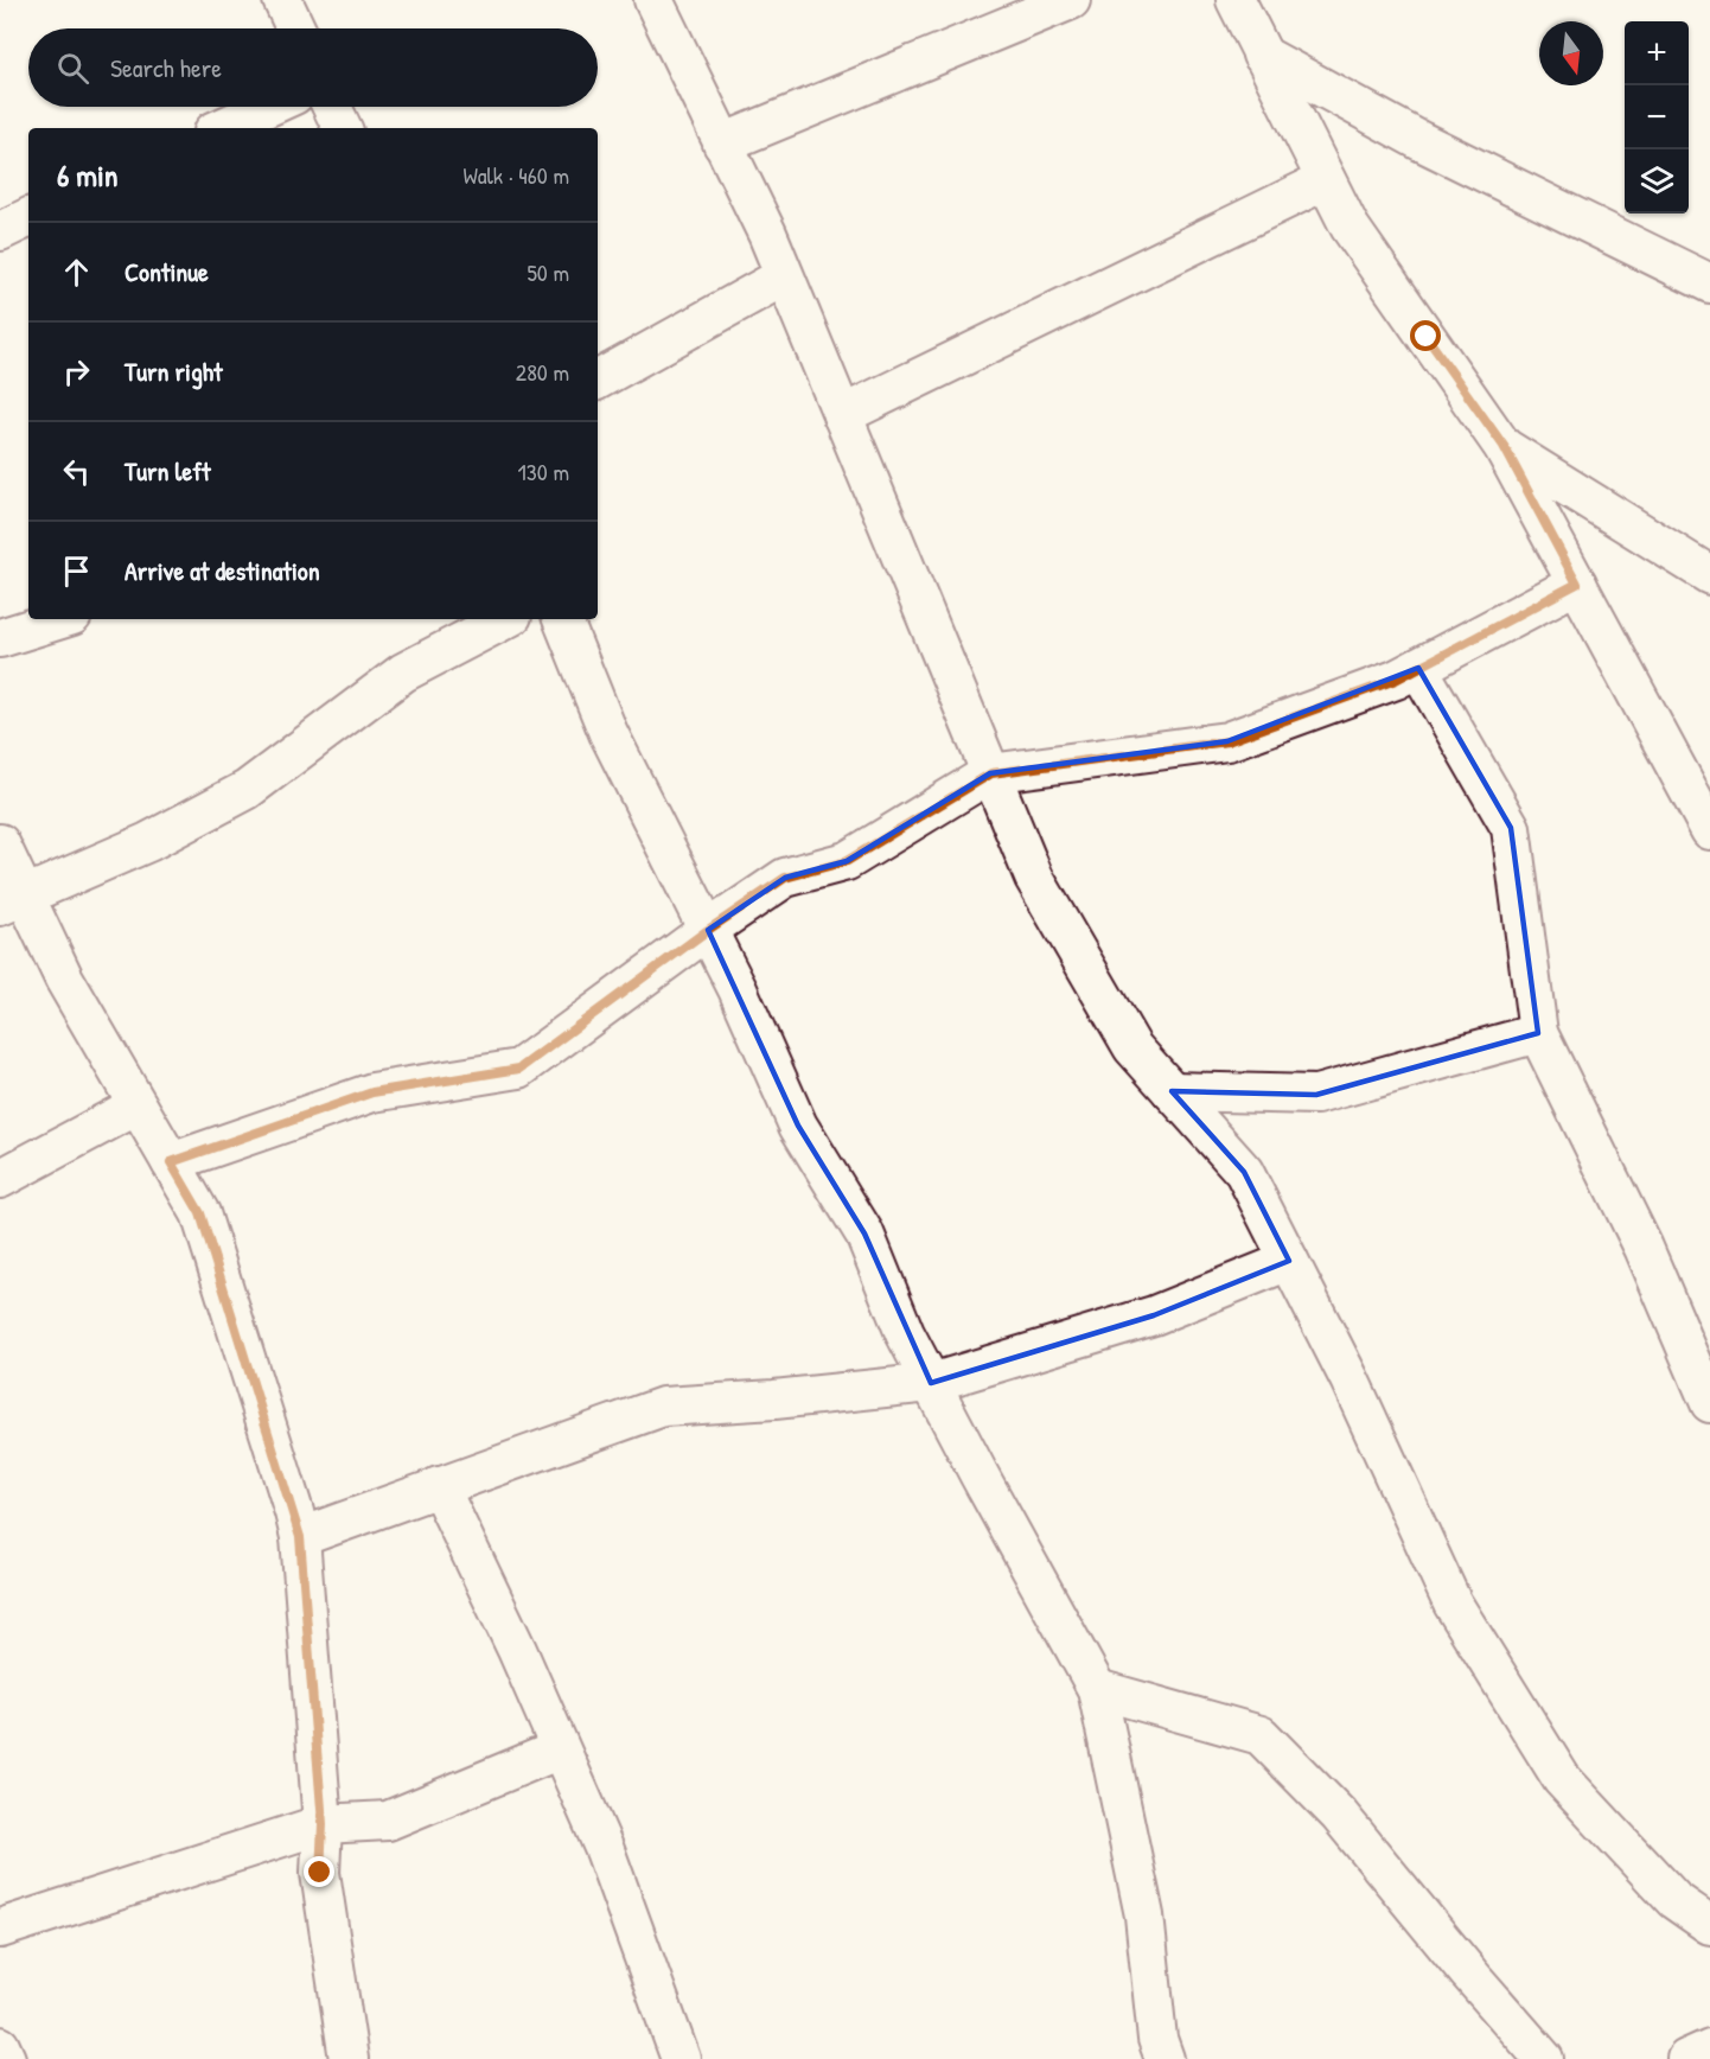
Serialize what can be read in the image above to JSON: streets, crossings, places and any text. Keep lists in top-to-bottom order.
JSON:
{
  "north": "bottom",
  "page": {
    "map_buttons": ["+", "−"],
    "search": "Search here",
    "heading": ["6 min", "Walk · 460 m"],
    "list": [
      ["Continue", "50 m"],
      ["Turn right", "280 m"],
      ["Turn left", "130 m"],
      "Arrive at destination"
    ]
  }
}
